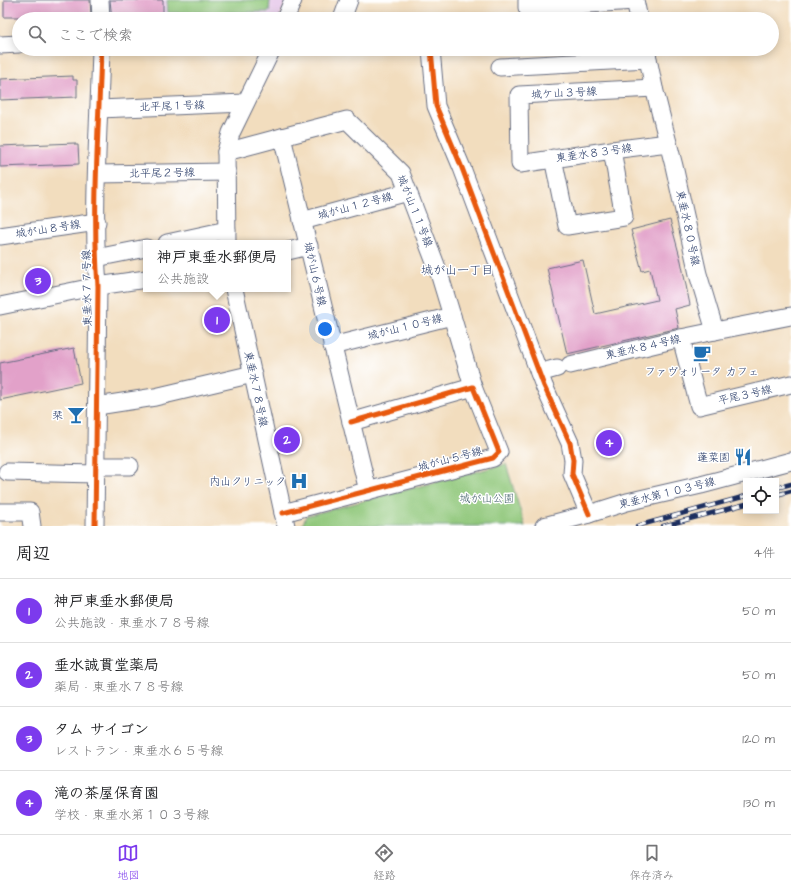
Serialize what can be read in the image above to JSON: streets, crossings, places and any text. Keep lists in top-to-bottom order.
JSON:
{
  "streets": {
    "street": [
      "城ケ山３号線",
      "北平尾１号線",
      "東垂水８３号線",
      "北平尾２号線",
      "城が山１２号線",
      "城が山１１号線",
      "東垂水８０号線",
      "城が山８号線",
      "城が山６号線",
      "東垂水７７号線",
      "城が山１０号線",
      "東垂水８４号線",
      "東垂水７８号線",
      "平尾３号線",
      "城が山５号線",
      "東垂水第１０３号線"
    ]
  },
  "crossings": [
    ["城ケ山３号線", "東垂水８３号線"],
    ["城ケ山３号線", "東垂水８０号線"],
    ["北平尾１号線", "東垂水７７号線"],
    ["東垂水８３号線", "東垂水８０号線"],
    ["北平尾２号線", "東垂水７７号線"],
    ["城が山１２号線", "城が山１１号線"],
    ["城が山１２号線", "城が山６号線"],
    ["城が山１１号線", "城が山６号線"],
    ["城が山１１号線", "城が山１０号線"],
    ["東垂水８０号線", "東垂水８４号線"],
    ["城が山８号線", "東垂水７７号線"],
    ["城が山６号線", "城が山１０号線"],
    ["城が山６号線", "城が山５号線"],
    ["城が山１０号線", "城が山５号線"],
    ["東垂水８４号線", "平尾３号線"],
    ["東垂水７８号線", "城が山５号線"]
  ],
  "districts": ["城が山一丁目"],
  "parks": ["城が山公園"],
  "places": {
    "cafe": ["ファヴォリータ カフェ"],
    "bar": ["栞"],
    "restaurant": ["蓬菜園"],
    "hospital": ["内山クリニック"]
  },
  "page": {
    "search": "ここで検索",
    "popup": ["神戸東垂水郵便局", "公共施設"],
    "pins": [
      "3",
      "1",
      "2",
      "4"
    ],
    "heading": ["周辺", "4件"],
    "list": [
      {
        "mark": "1",
        "name": "神戸東垂水郵便局",
        "note": "公共施設 · 東垂水７８号線",
        "value": "50 m"
      },
      {
        "mark": "2",
        "name": "垂水誠貫堂薬局",
        "note": "薬局 · 東垂水７８号線",
        "value": "50 m"
      },
      {
        "mark": "3",
        "name": "タム サイゴン",
        "note": "レストラン · 東垂水６５号線",
        "value": "120 m"
      },
      {
        "mark": "4",
        "name": "滝の茶屋保育園",
        "note": "学校 · 東垂水第１０３号線",
        "value": "130 m"
      }
    ],
    "nav": ["地図", "経路", "保存済み"]
  }
}
